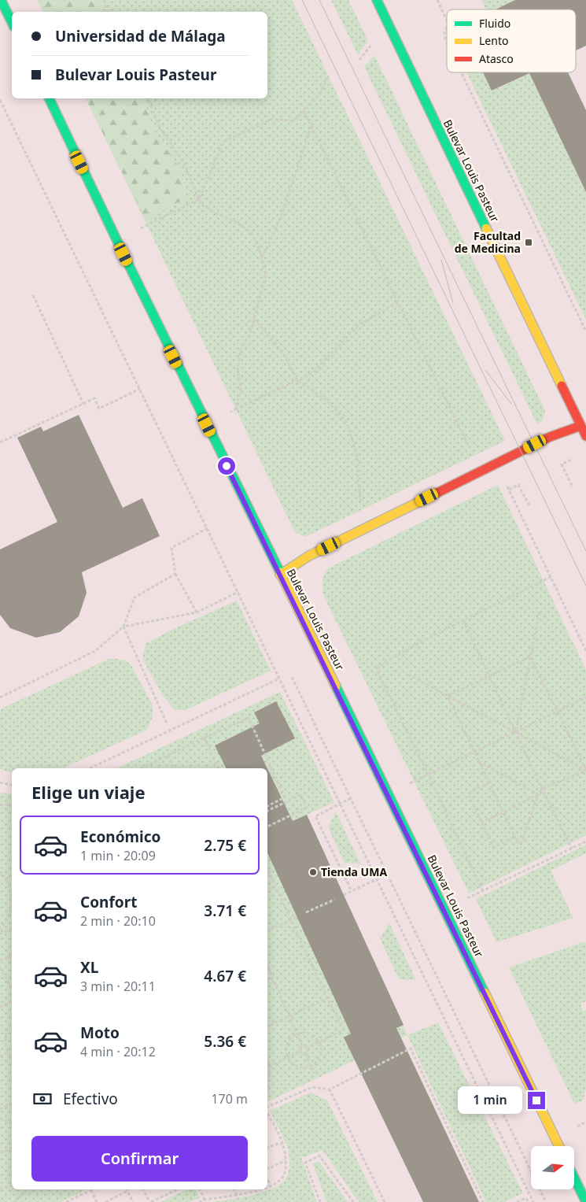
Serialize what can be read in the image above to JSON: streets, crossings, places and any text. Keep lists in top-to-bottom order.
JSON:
{
  "streets": {
    "street": ["Bulevar Louis Pasteur"]
  },
  "places": {
    "transit": ["Facultad de Medicina"],
    "other": ["Tienda UMA"]
  },
  "legend": ["Fluido", "Lento", "Atasco"],
  "north": "right",
  "page": {
    "banner": ["Universidad de Málaga", "Bulevar Louis Pasteur"],
    "heading": "Elige un viaje",
    "list": [
      {
        "name": "Económico",
        "note": "1 min · 20:09",
        "value": "2.75 €"
      },
      {
        "name": "Confort",
        "note": "2 min · 20:10",
        "value": "3.71 €"
      },
      {
        "name": "XL",
        "note": "3 min · 20:11",
        "value": "4.67 €"
      },
      {
        "name": "Moto",
        "note": "4 min · 20:12",
        "value": "5.36 €"
      }
    ],
    "pay": ["Efectivo", "170 m"],
    "bubble": "1 min",
    "buttons": "Confirmar"
  }
}
